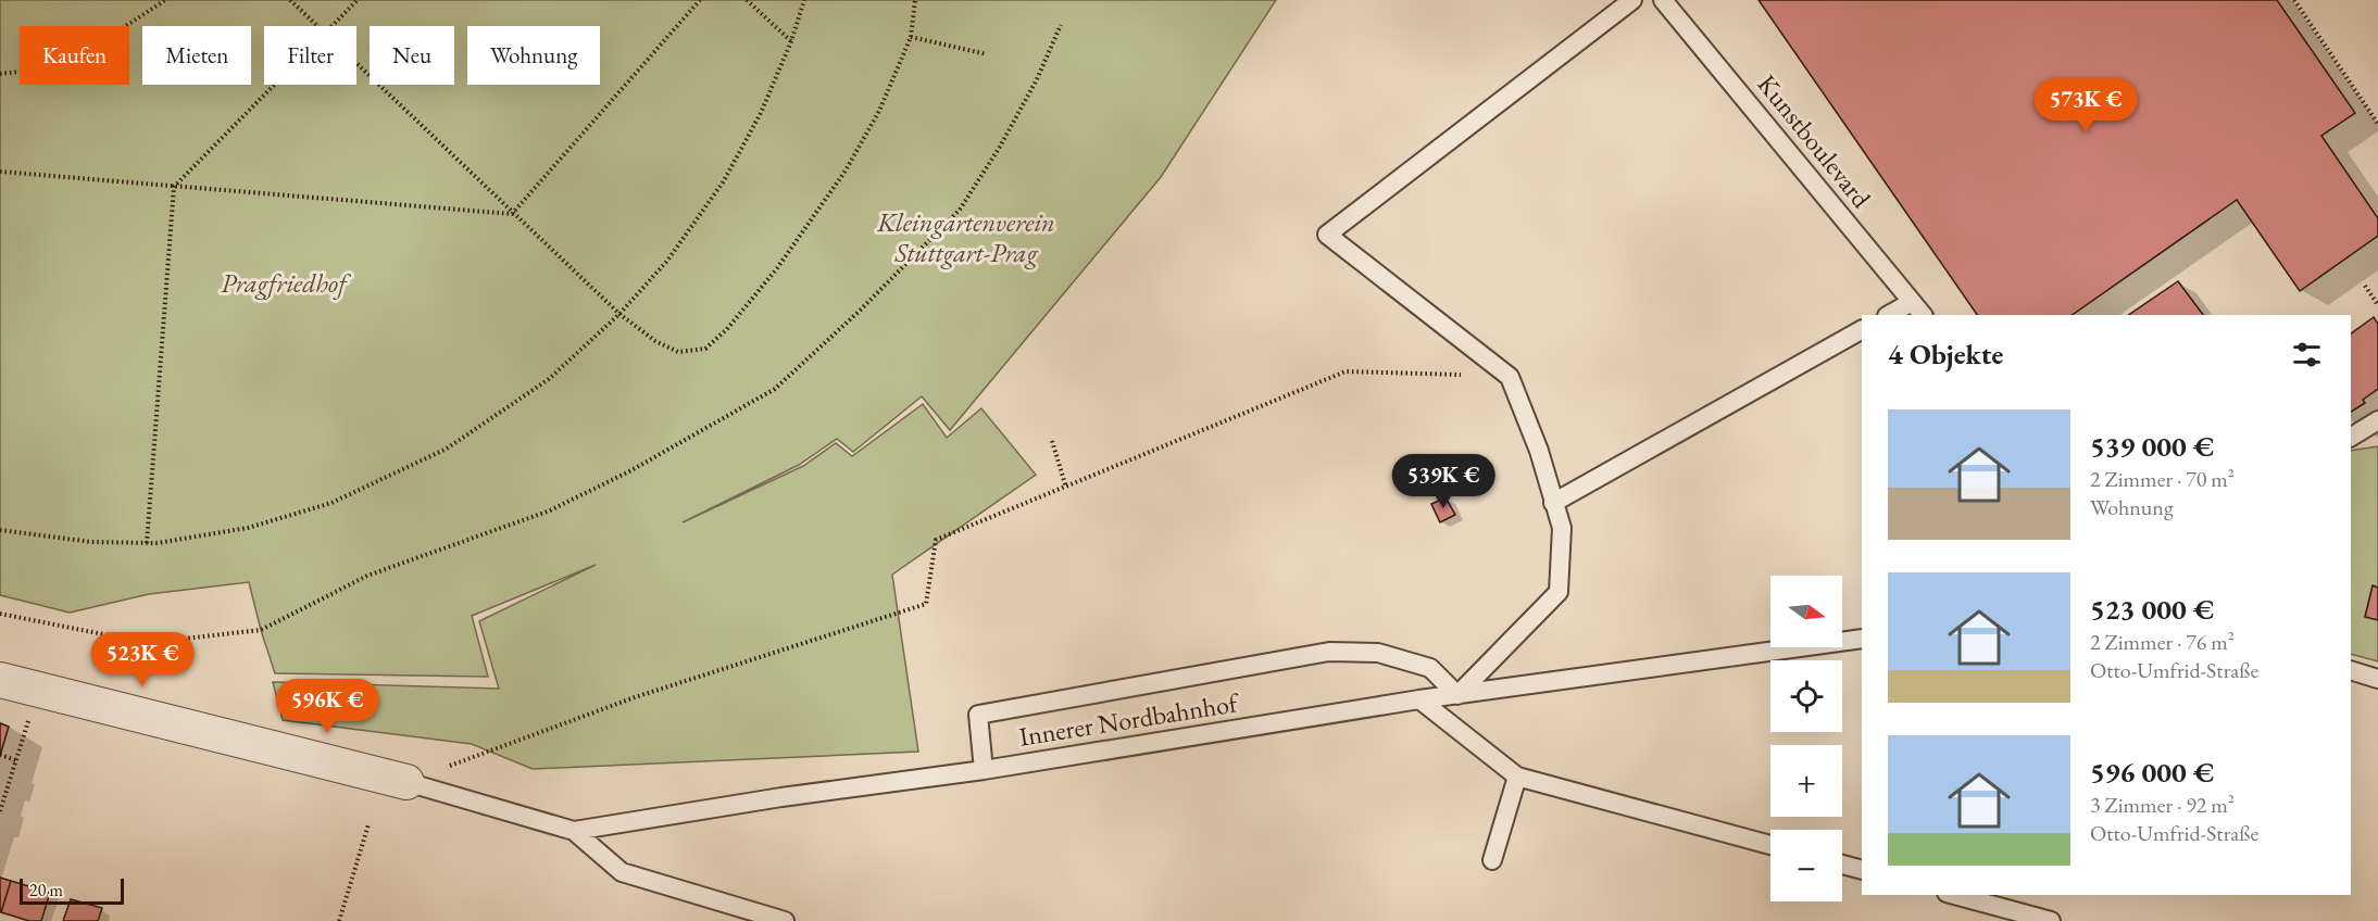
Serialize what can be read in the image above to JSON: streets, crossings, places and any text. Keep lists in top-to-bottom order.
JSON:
{
  "streets": {
    "lane": ["Kunstboulevard", "Innerer Nordbahnhof"]
  },
  "parks": ["Kleingartenverein Stuttgart-Prag", "Pragfriedhof"],
  "scale_bar": "20 m",
  "north": "right",
  "page": {
    "chip": [
      "Kaufen",
      "Mieten",
      "Filter",
      "Neu",
      "Wohnung"
    ],
    "price": [
      "573K €",
      "539K €",
      "523K €",
      "596K €"
    ],
    "heading": "4 Objekte",
    "list": [
      {
        "name": "539 000 €",
        "note": "2 Zimmer · 70 m² · Wohnung"
      },
      {
        "name": "523 000 €",
        "note": "2 Zimmer · 76 m² · Otto-Umfrid-Straße"
      },
      {
        "name": "596 000 €",
        "note": "3 Zimmer · 92 m² · Otto-Umfrid-Straße"
      }
    ],
    "map_buttons": ["+", "−"],
    "scale": "20 m"
  }
}
